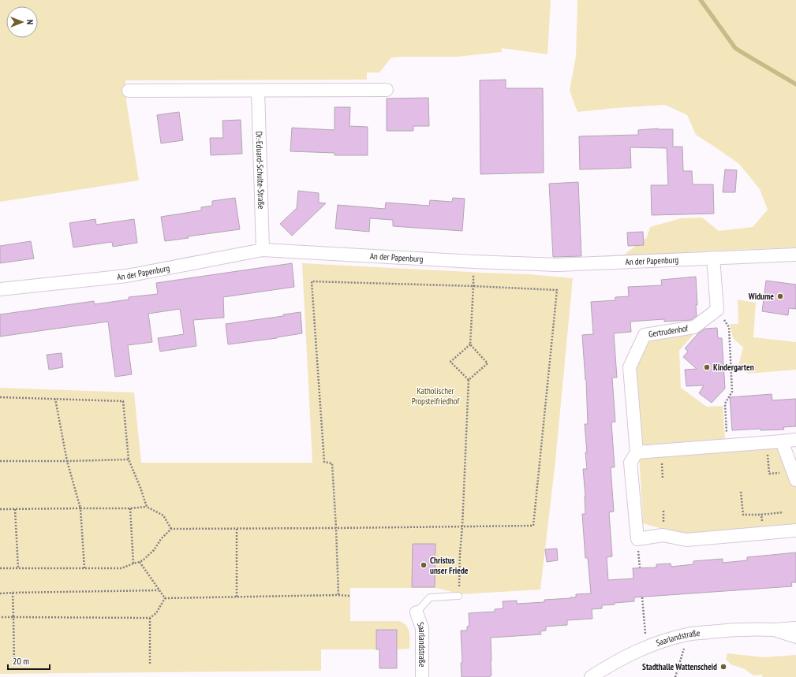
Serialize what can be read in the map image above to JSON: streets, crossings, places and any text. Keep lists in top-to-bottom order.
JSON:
{
  "streets": {
    "street": [
      "Dr.-Eduard-Schulte-Straße",
      "An der Papenburg",
      "Gertrudenhof",
      "Saarlandstraße"
    ]
  },
  "crossings": [
    ["Dr.-Eduard-Schulte-Straße", "An der Papenburg"]
  ],
  "parks": ["Katholischer Propsteifriedhof"],
  "places": [
    "Widume",
    "Kindergarten",
    "Christus unser Friede",
    "Stadthalle Wattenscheid"
  ],
  "scale_bar": "20 m",
  "north": "right"
}
